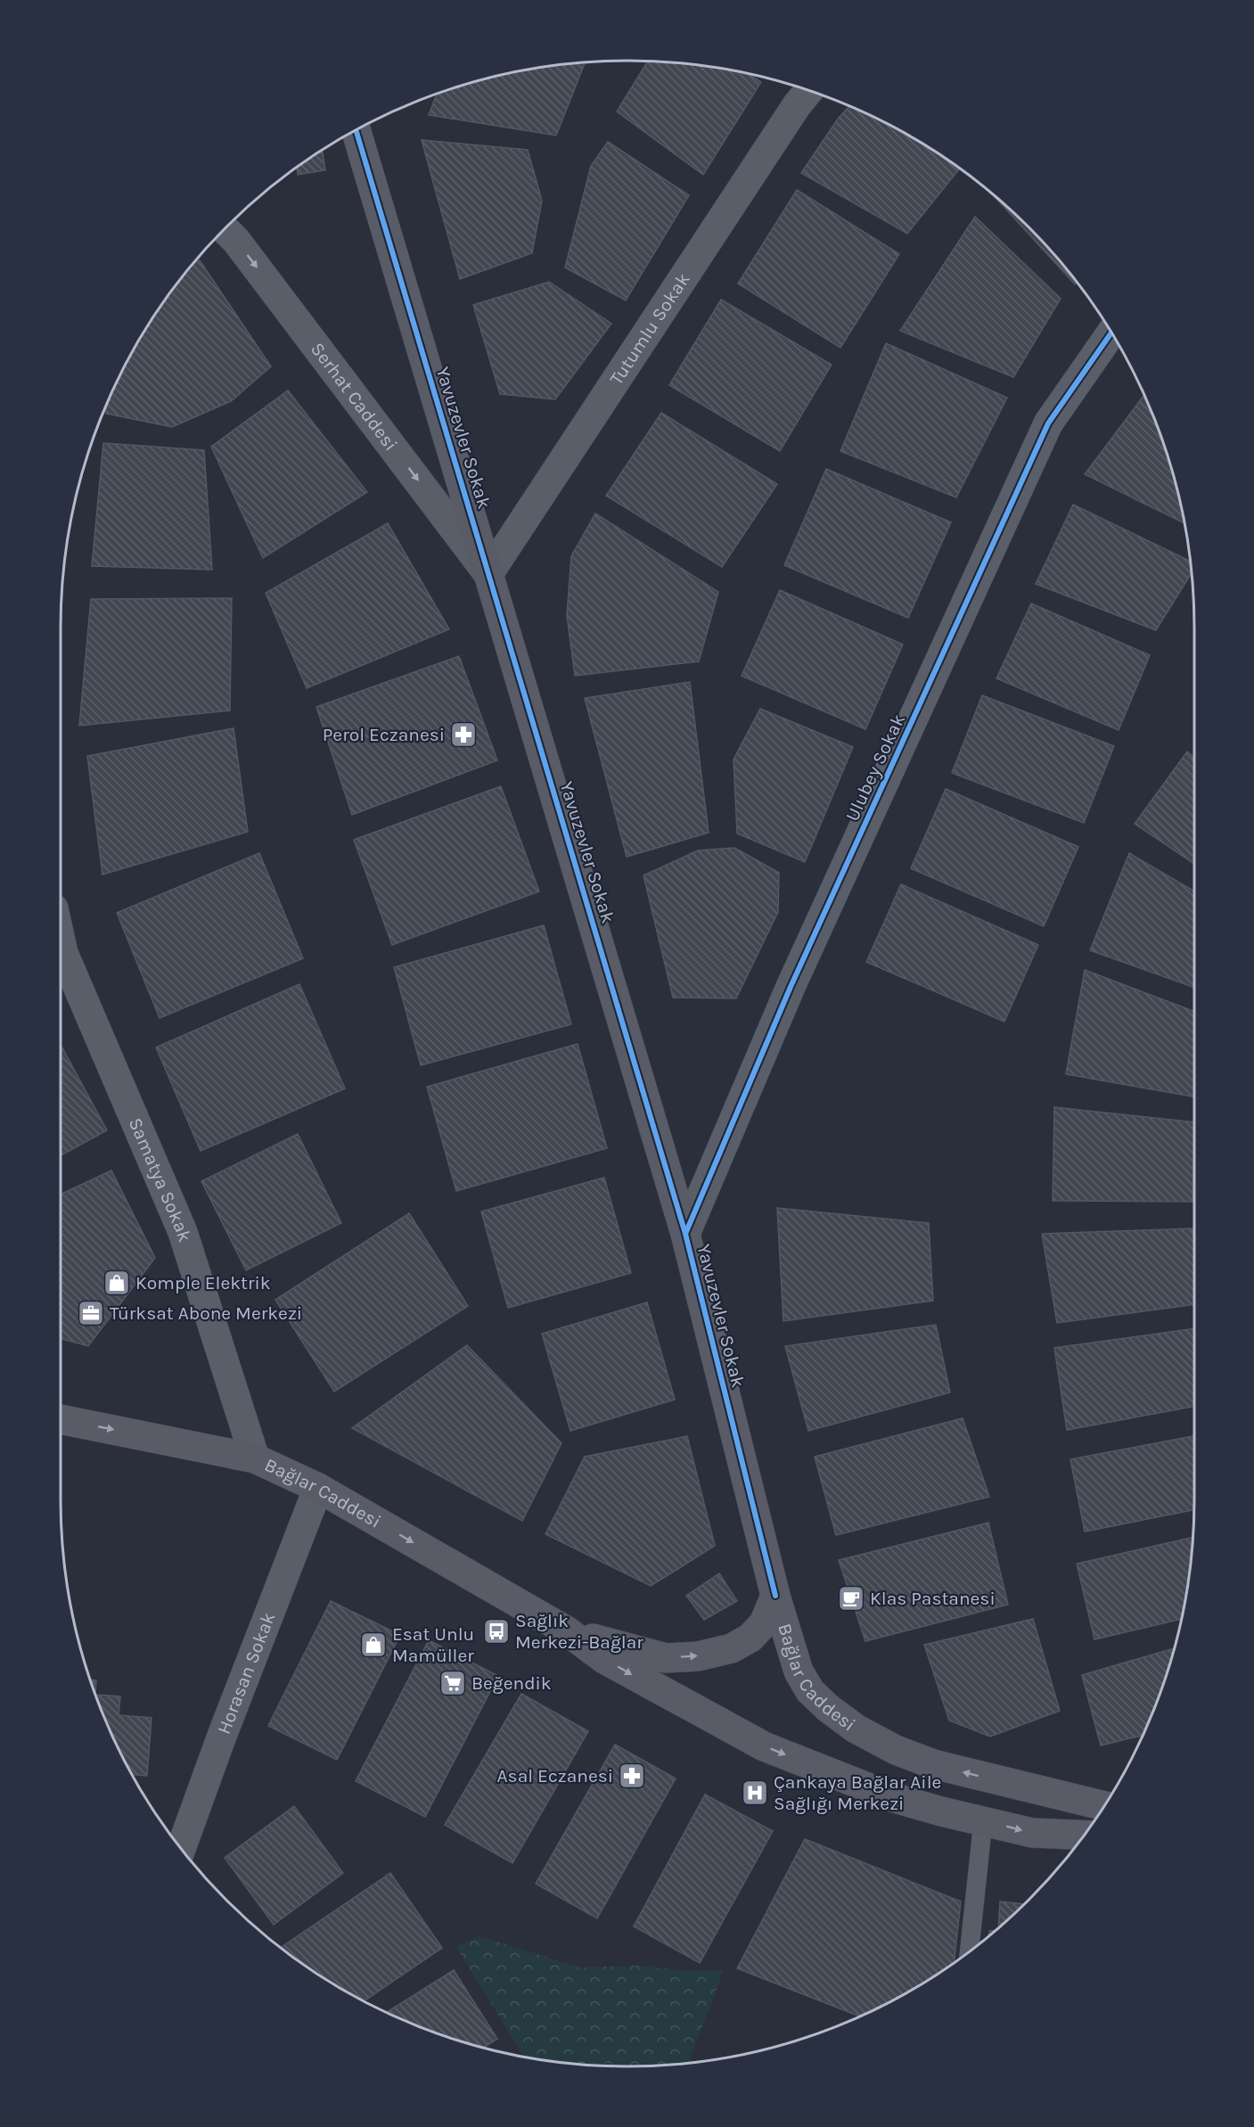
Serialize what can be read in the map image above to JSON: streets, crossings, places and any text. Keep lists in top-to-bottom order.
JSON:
{
  "streets": {
    "main road": ["Yavuzevler Sokak", "Bağlar Caddesi"],
    "street": [
      "Tutumlu Sokak",
      "Serhat Caddesi",
      "Ulubey Sokak",
      "Samatya Sokak",
      "Horasan Sokak"
    ]
  },
  "crossings": [
    ["Tutumlu Sokak", "Serhat Caddesi"],
    ["Tutumlu Sokak", "Yavuzevler Sokak"],
    ["Serhat Caddesi", "Yavuzevler Sokak"],
    ["Yavuzevler Sokak", "Ulubey Sokak"],
    ["Yavuzevler Sokak", "Bağlar Caddesi"],
    ["Samatya Sokak", "Bağlar Caddesi"],
    ["Bağlar Caddesi", "Horasan Sokak"]
  ],
  "one_way": ["Serhat Caddesi"],
  "places": {
    "pharmacy": ["Perol Eczanesi", "Asal Eczanesi"],
    "shop": ["Komple Elektrik", "Esat Unlu Mamüller"],
    "office": ["Türksat Abone Merkezi"],
    "cafe": ["Klas Pastanesi"],
    "bus stop": ["Sağlık Merkezi-Bağlar"],
    "supermarket": ["Beğendik"],
    "hospital": ["Çankaya Bağlar Aile Sağlığı Merkezi"]
  }
}
